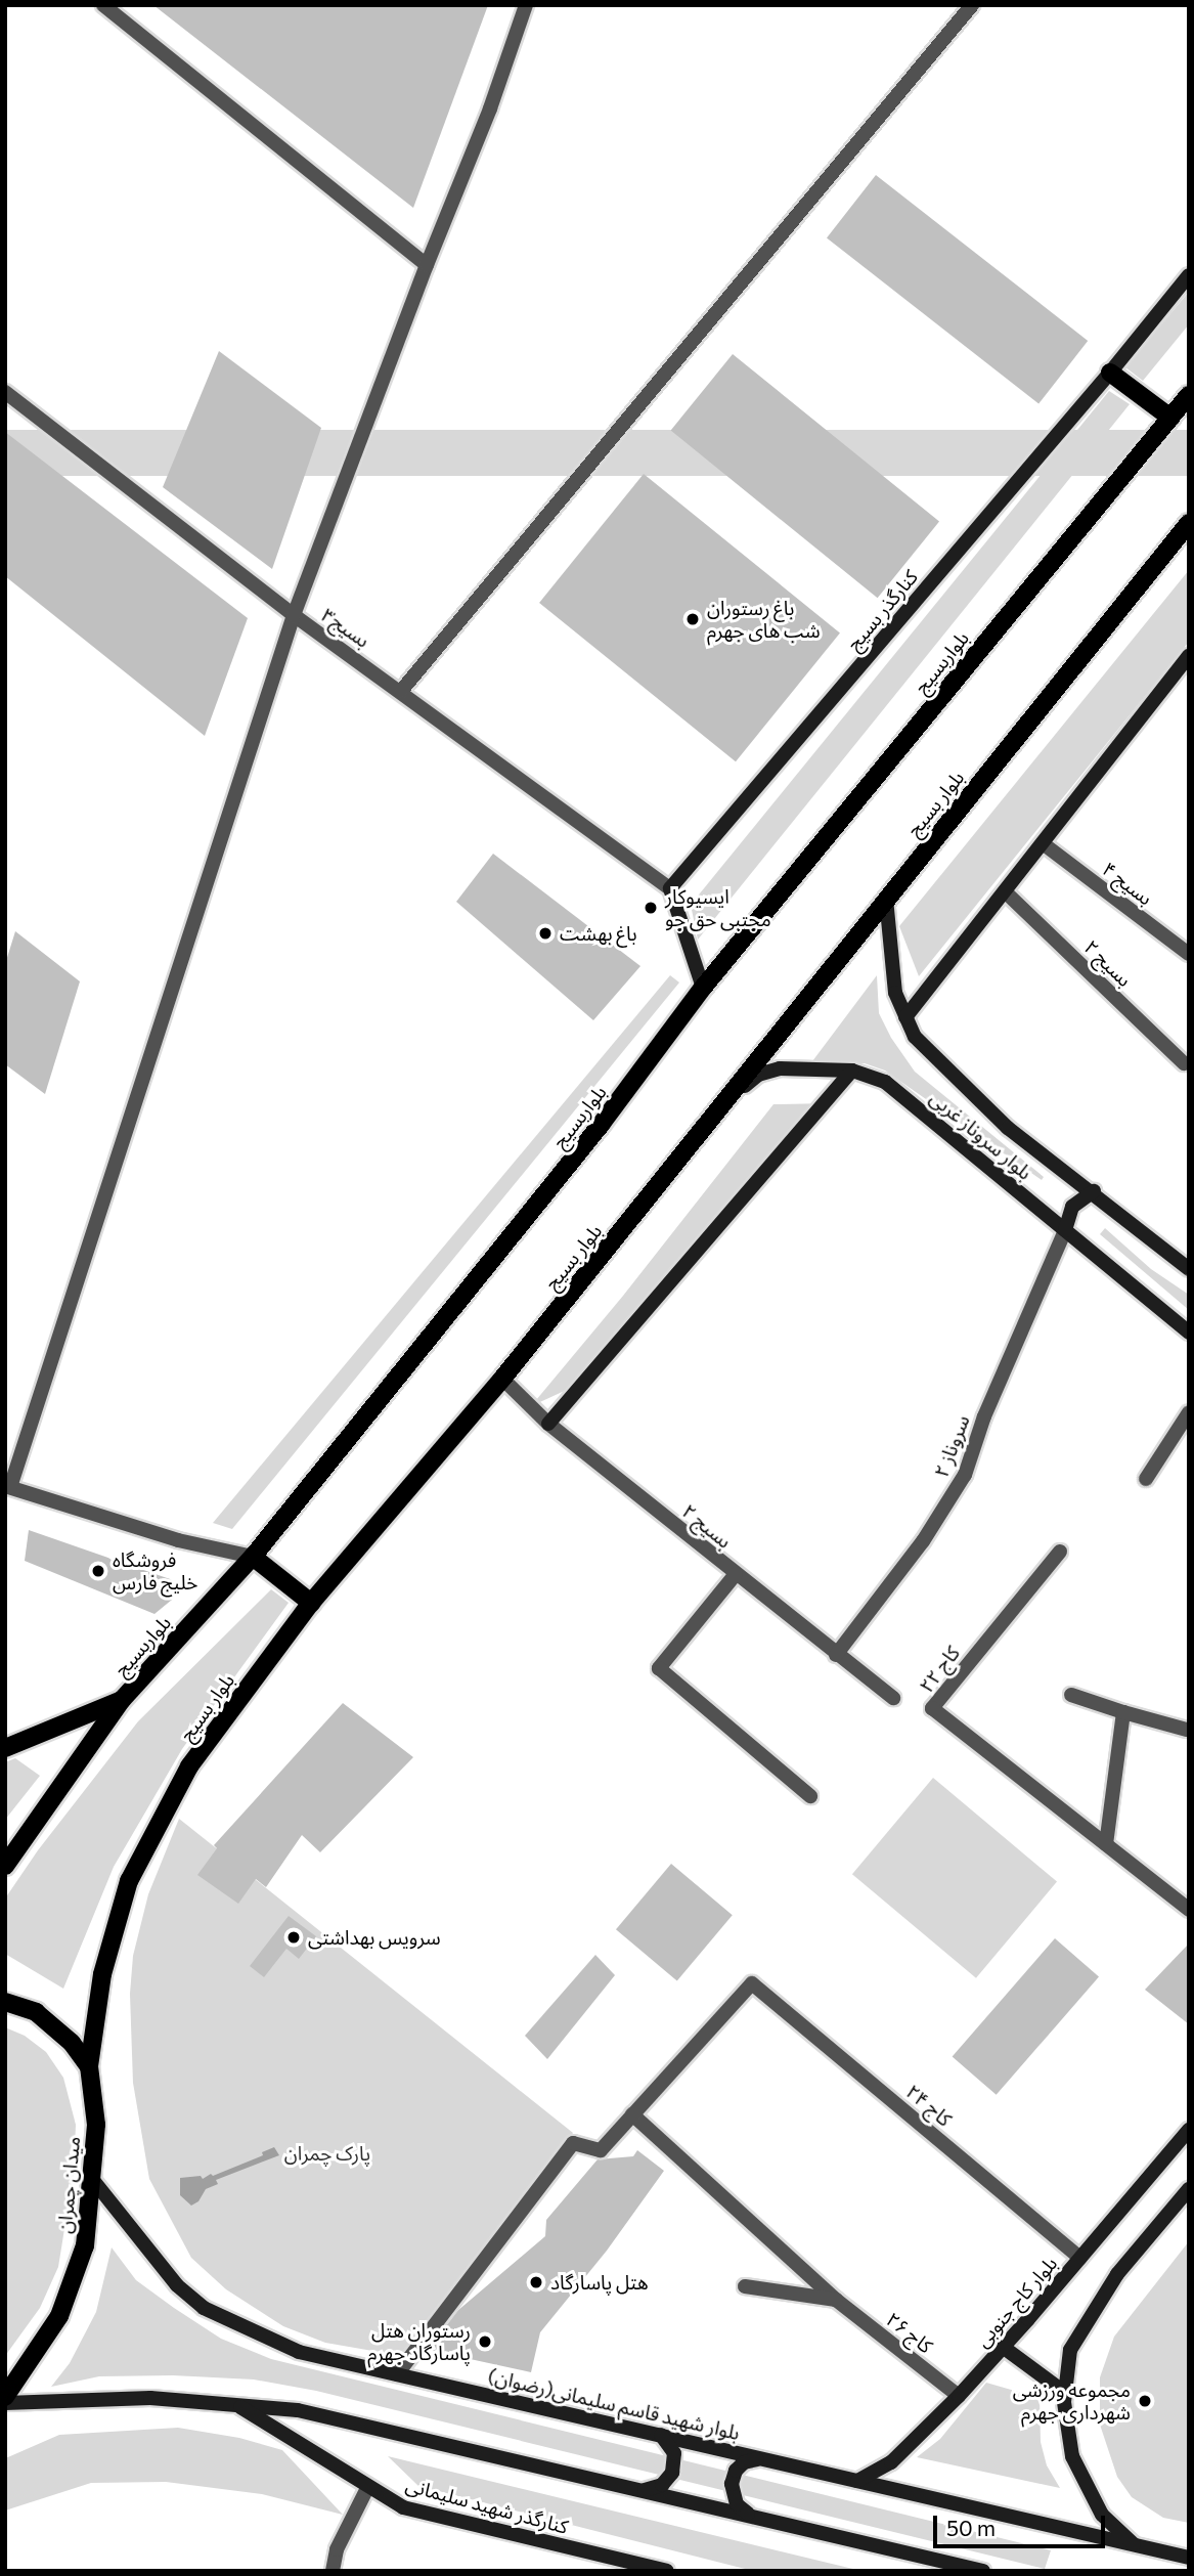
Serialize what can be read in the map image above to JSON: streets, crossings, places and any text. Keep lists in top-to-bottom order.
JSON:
{
  "streets": {
    "main road": ["بلواربسیج", "بلوار بسیج", "میدان چمران"],
    "street": [
      "کنارگذر بسیج",
      "بسیج۳",
      "بسیج ۴",
      "بسیج ۲",
      "بلوار سروناز غربی",
      "سروناز ۲",
      "کاج ۲۲",
      "کاج ۲۴",
      "بلوار کاج جنوبی",
      "کاج ۲۶",
      "بلوار شهید قاسم سلیمانی(رضوان)",
      "کنارگذر شهید سلیمانی"
    ]
  },
  "crossings": [
    ["کنارگذر بسیج", "بسیج۳"],
    ["بلوار بسیج", "بسیج ۲"],
    ["بلوار بسیج", "بلوار سروناز غربی"],
    ["بلوار بسیج", "میدان چمران"],
    ["بسیج ۲", "سروناز ۲"],
    ["بلوار سروناز غربی", "سروناز ۲"],
    ["کاج ۲۴", "بلوار کاج جنوبی"],
    ["کاج ۲۴", "کاج ۲۶"],
    ["میدان چمران", "بلوار شهید قاسم سلیمانی(رضوان)"],
    ["بلوار کاج جنوبی", "کاج ۲۶"],
    ["بلوار کاج جنوبی", "بلوار شهید قاسم سلیمانی(رضوان)"]
  ],
  "parks": ["پارک چمران"],
  "places": [
    "باغ رستوران شب های جهرم",
    "ایسیوکار مجتبی حق جو",
    "باغ بهشت",
    "فروشگاه خلیج فارس",
    "سرویس بهداشتی",
    "هتل پاسارگاد",
    "رستوران هتل پاسارگاد جهرم",
    "مجموعه ورزشی شهرداری جهرم"
  ],
  "scale_bar": "50 m"
}
